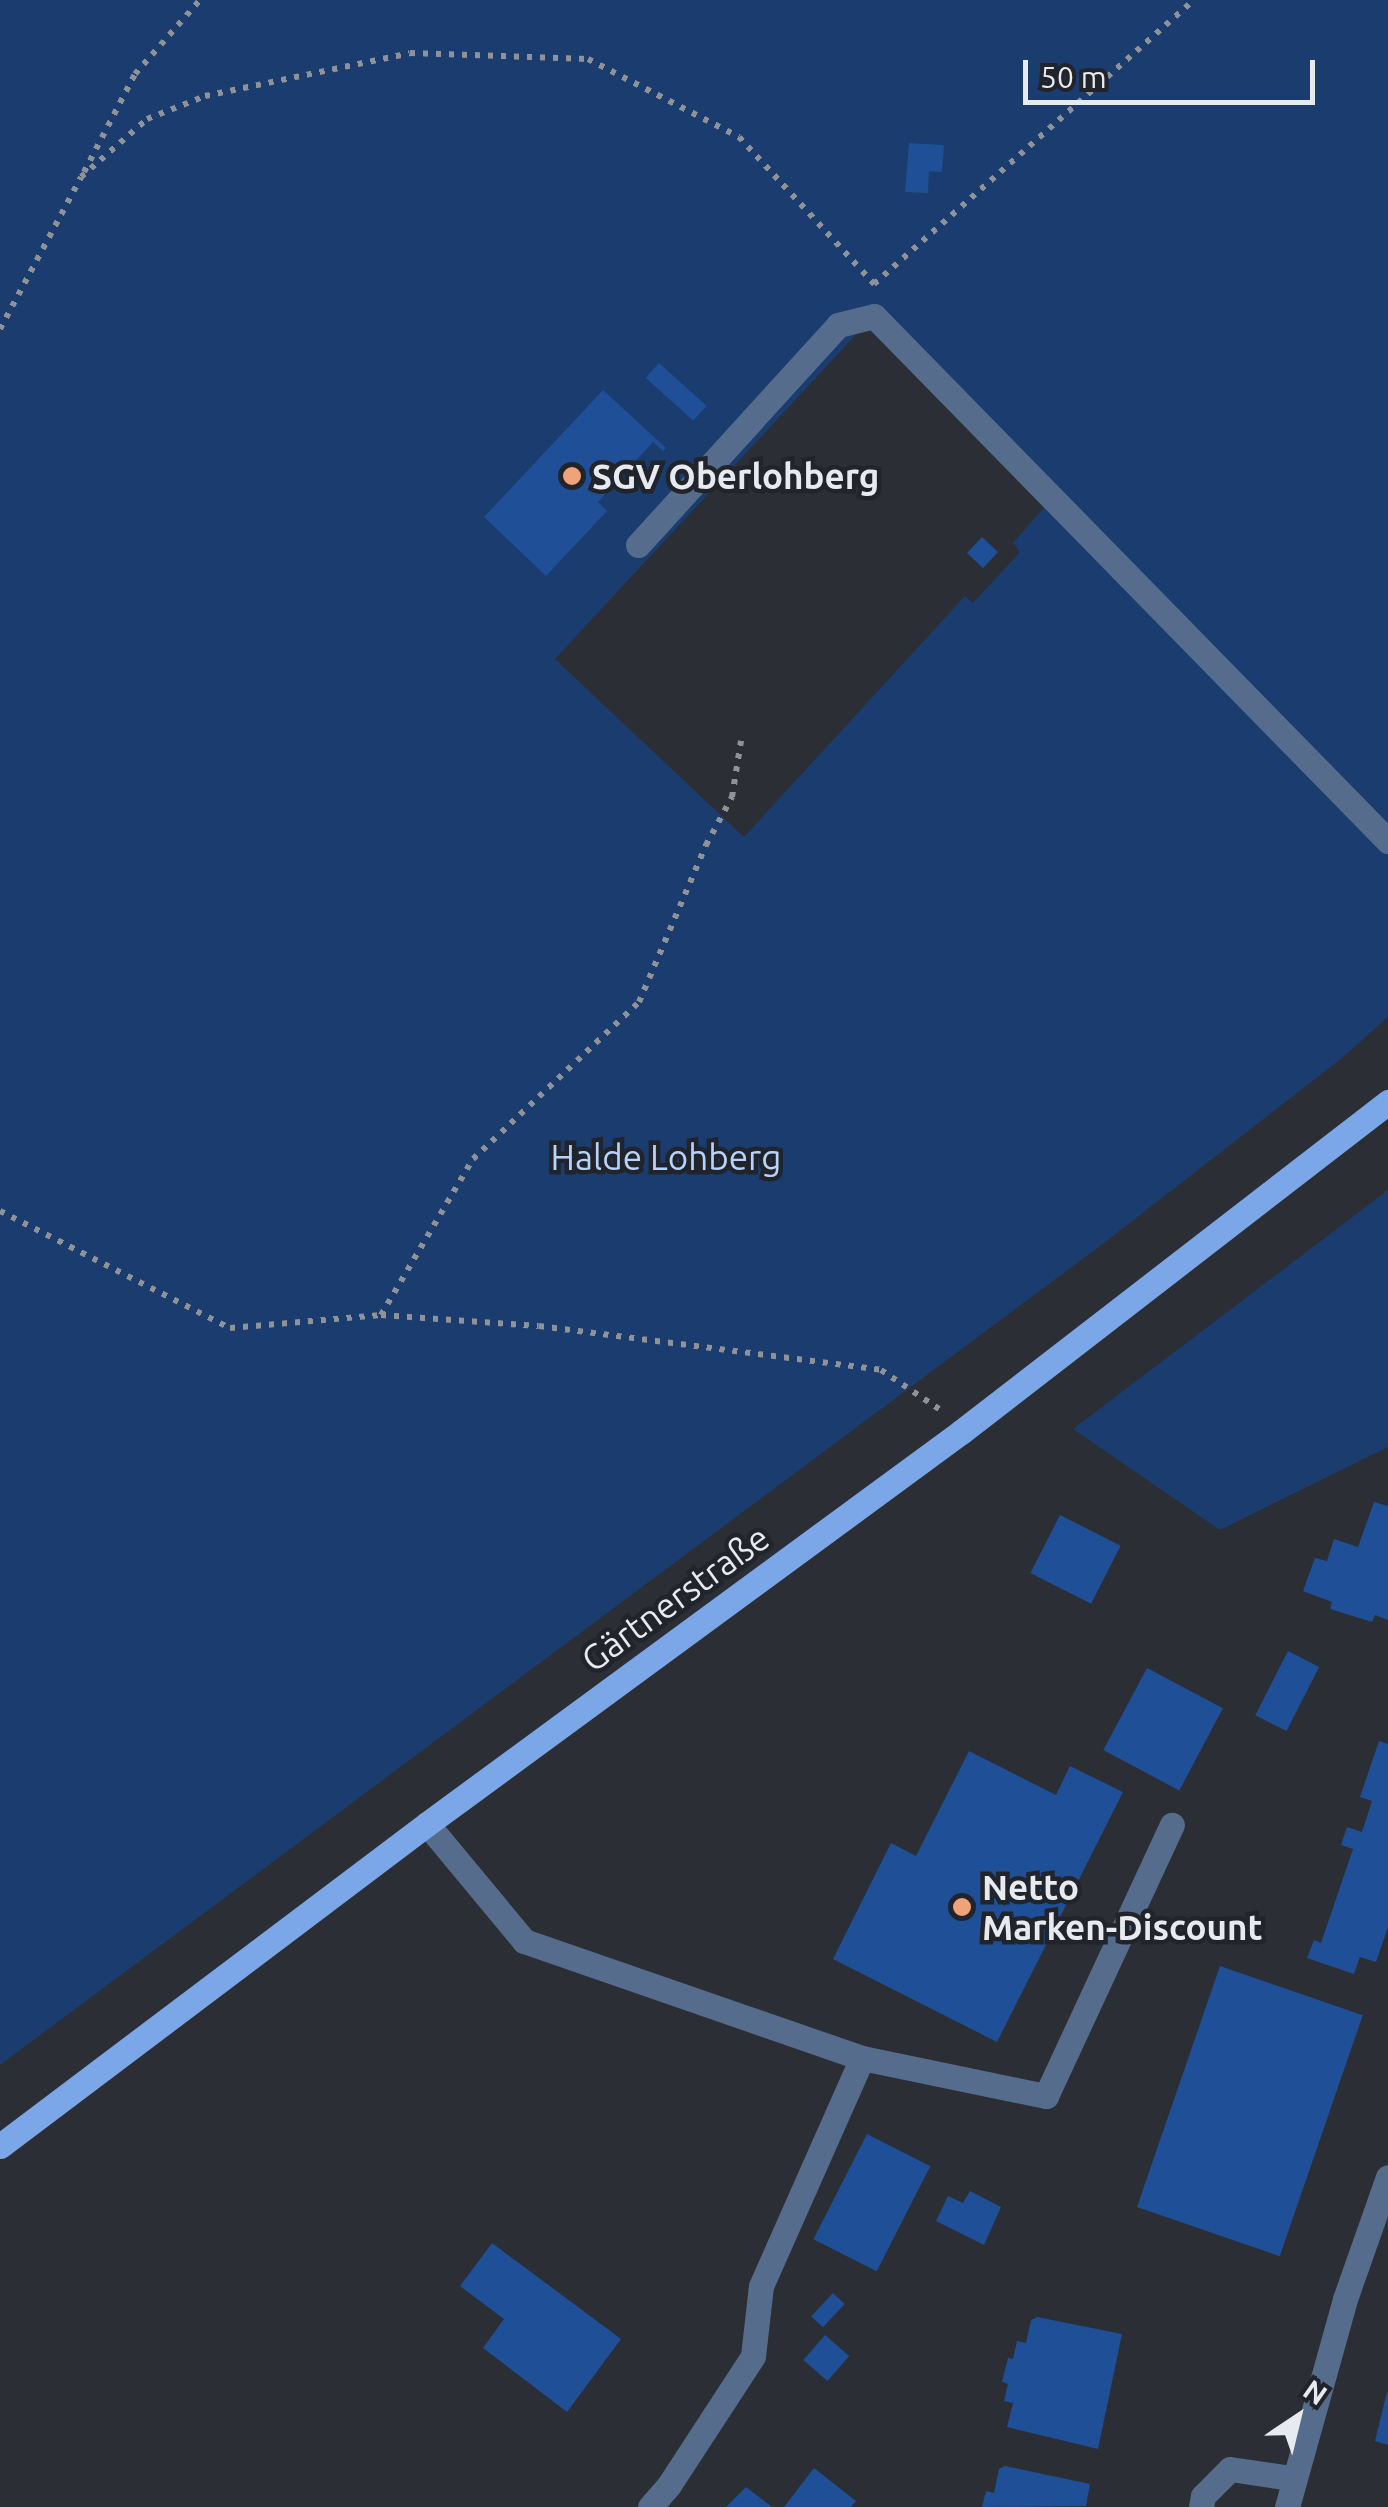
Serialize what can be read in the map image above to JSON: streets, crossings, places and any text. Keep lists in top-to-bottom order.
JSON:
{
  "streets": {
    "main road": ["Gärtnerstraße"]
  },
  "parks": ["Halde Lohberg"],
  "places": ["SGV Oberlohberg", "Netto Marken-Discount"],
  "scale_bar": "50 m",
  "north": "top right"
}
